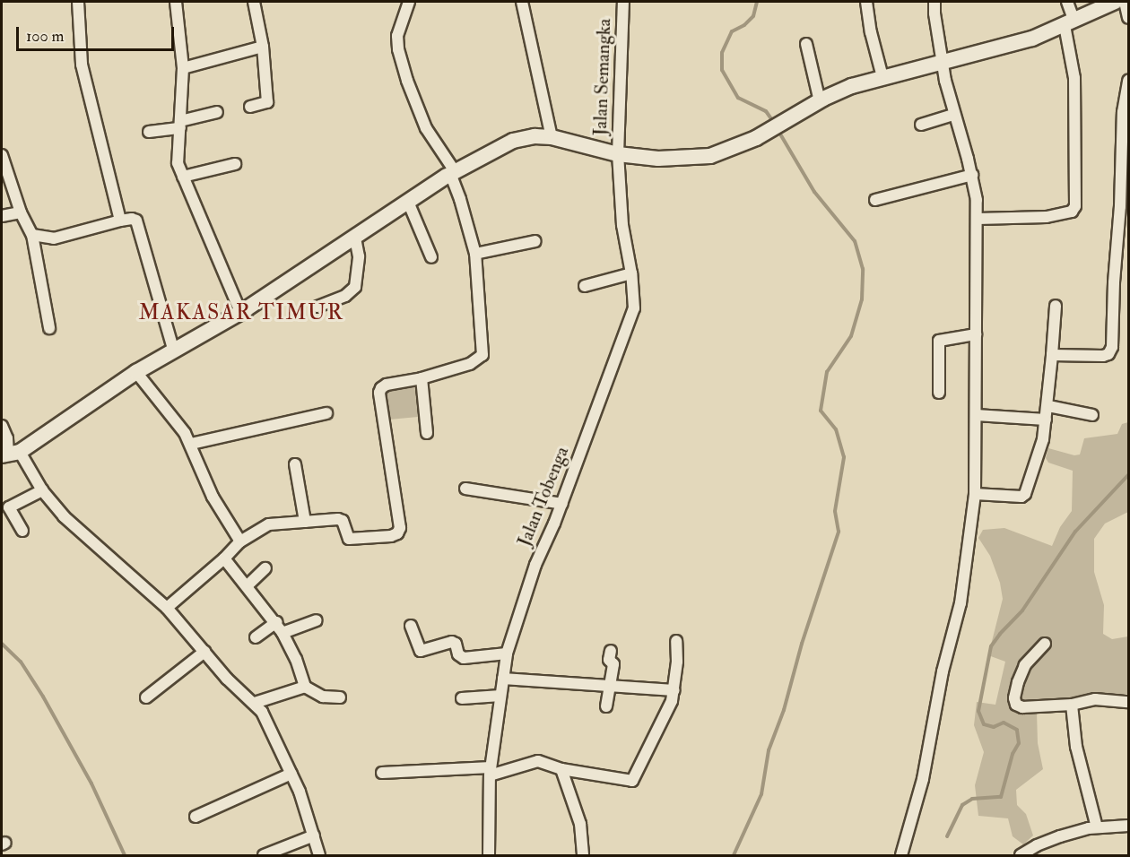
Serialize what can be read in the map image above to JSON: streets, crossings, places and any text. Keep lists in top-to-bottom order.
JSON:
{
  "streets": {
    "street": ["Jalan Semangka", "Jalan Tobenga"]
  },
  "crossings": [
    ["Jalan Semangka", "Jalan Tobenga"]
  ],
  "districts": ["MAKASAR TIMUR"],
  "scale_bar": "100 m"
}
